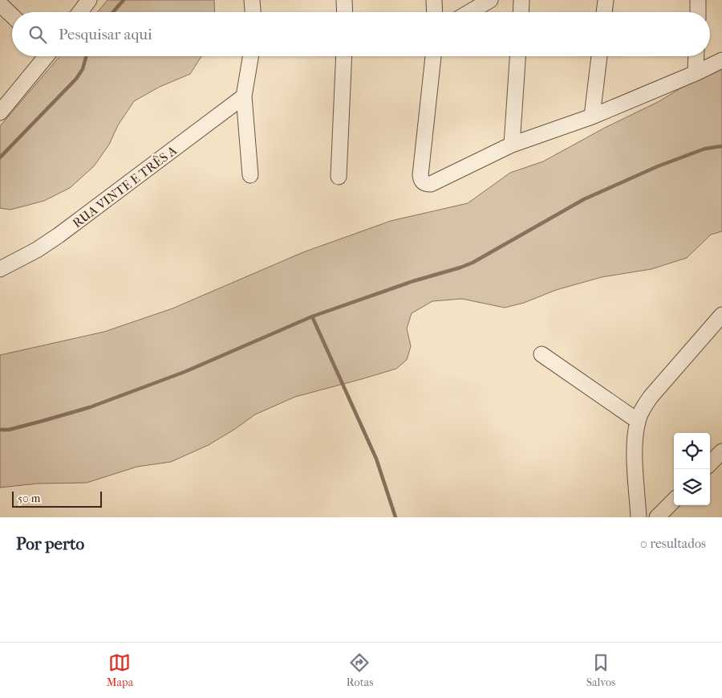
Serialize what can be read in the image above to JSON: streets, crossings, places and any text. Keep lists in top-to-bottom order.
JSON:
{
  "streets": {
    "street": ["RUA VINTE E TRÊS A"]
  },
  "scale_bar": "50 m",
  "page": {
    "search": "Pesquisar aqui",
    "scale": "50 m",
    "heading": ["Por perto", "0 resultados"],
    "nav": ["Mapa", "Rotas", "Salvos"]
  }
}
